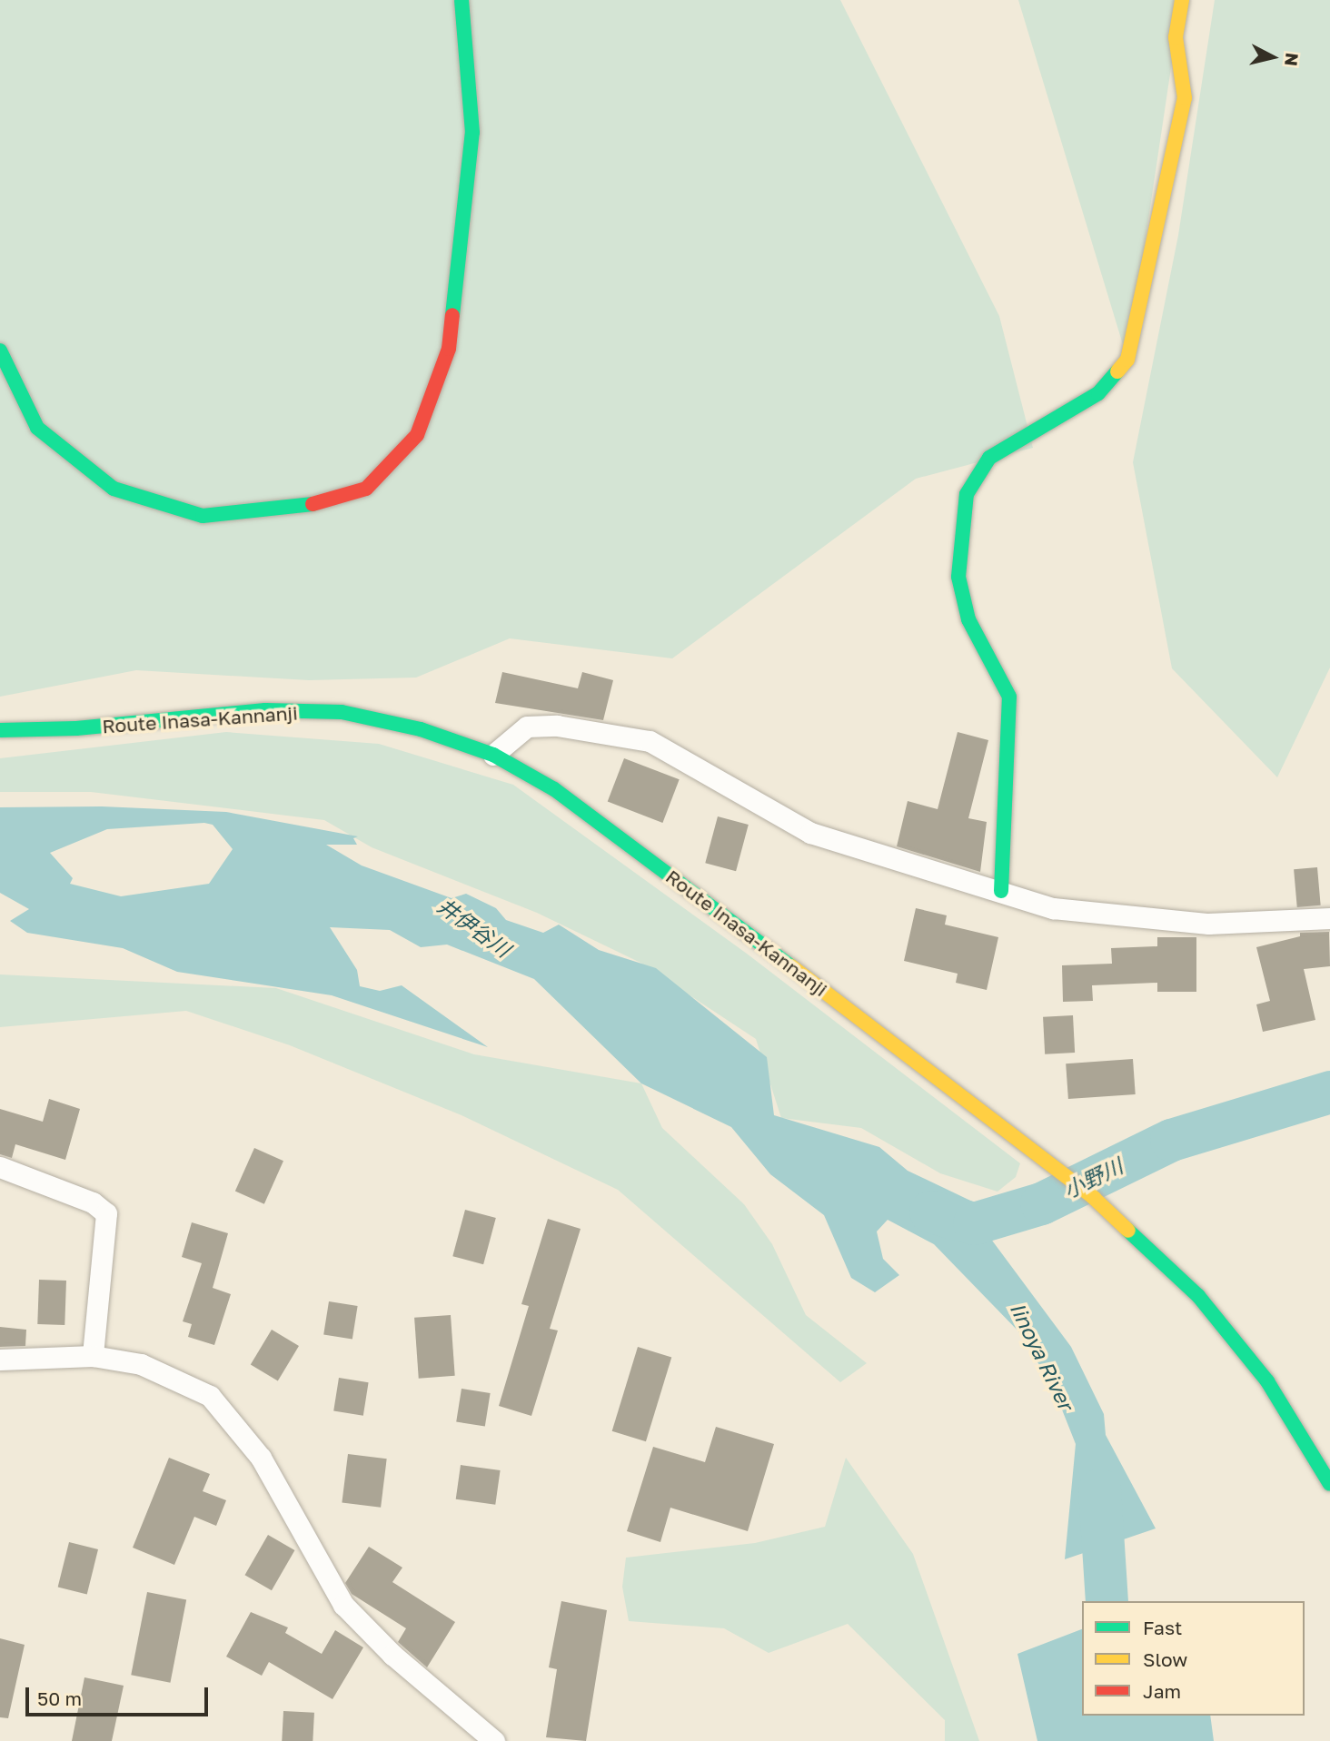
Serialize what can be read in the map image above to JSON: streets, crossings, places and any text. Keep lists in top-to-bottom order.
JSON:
{
  "streets": {
    "street": ["Route Inasa-Kannanji"]
  },
  "water": ["井伊谷川", "小野川", "Iinoya River"],
  "legend": ["Fast", "Slow", "Jam"],
  "scale_bar": "50 m",
  "north": "right"
}
